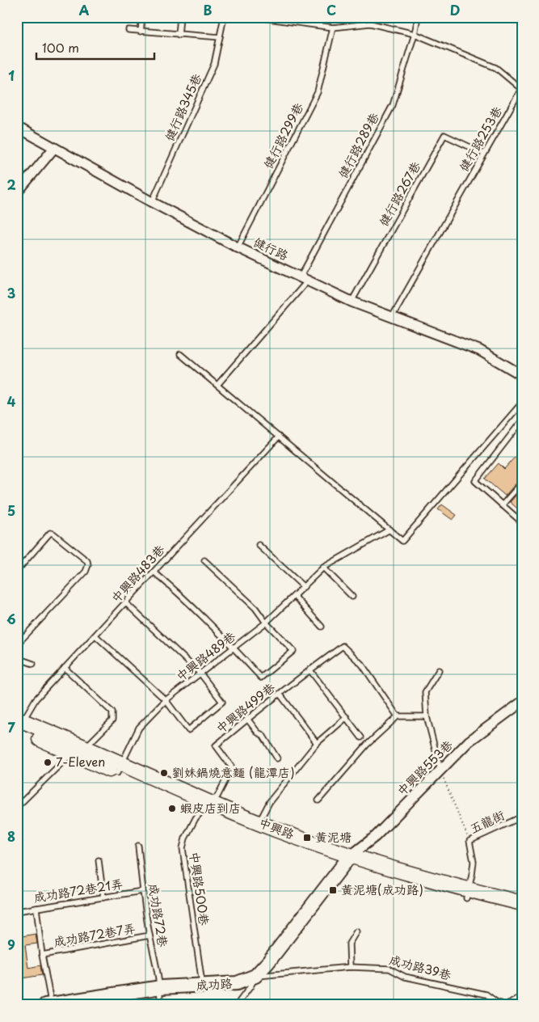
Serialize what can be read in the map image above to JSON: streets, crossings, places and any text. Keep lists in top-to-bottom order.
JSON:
{
  "streets": {
    "main road": ["中興路"],
    "street": ["健行路", "中興路553巷", "成功路"],
    "lane": [
      "健行路345巷",
      "健行路299巷",
      "健行路253巷",
      "健行路289巷",
      "健行路267巷",
      "中興路483巷",
      "中興路489巷",
      "中興路499巷",
      "五龍街",
      "中興路500巷",
      "成功路72巷21弄",
      "成功路72巷",
      "成功路72巷7弄",
      "成功路39巷"
    ]
  },
  "crossings": [
    ["健行路345巷", "健行路"],
    ["健行路299巷", "健行路253巷"],
    ["健行路299巷", "健行路"],
    ["健行路253巷", "健行路289巷"],
    ["健行路253巷", "健行路267巷"],
    ["健行路253巷", "健行路"],
    ["健行路289巷", "健行路"],
    ["健行路267巷", "健行路"],
    ["中興路483巷", "中興路"],
    ["中興路489巷", "中興路"],
    ["中興路499巷", "中興路"],
    ["中興路499巷", "中興路500巷"],
    ["中興路553巷", "中興路"],
    ["中興路553巷", "成功路"],
    ["五龍街", "中興路"],
    ["中興路", "中興路500巷"],
    ["中興路", "成功路"],
    ["中興路500巷", "成功路"],
    ["成功路72巷21弄", "成功路72巷"],
    ["成功路72巷", "成功路72巷7弄"],
    ["成功路72巷", "成功路"],
    ["成功路39巷", "成功路"]
  ],
  "places": {
    "other": ["7-Eleven", "劉妹鍋燒意麵 (龍潭店)", "蝦皮店到店"],
    "transit": ["黃泥塘", "黃泥塘(成功路)"]
  },
  "scale_bar": "100 m",
  "grid": {
    "columns": [
      "A",
      "B",
      "C",
      "D"
    ],
    "rows": [
      "1",
      "2",
      "3",
      "4",
      "5",
      "6",
      "7",
      "8",
      "9"
    ]
  }
}
